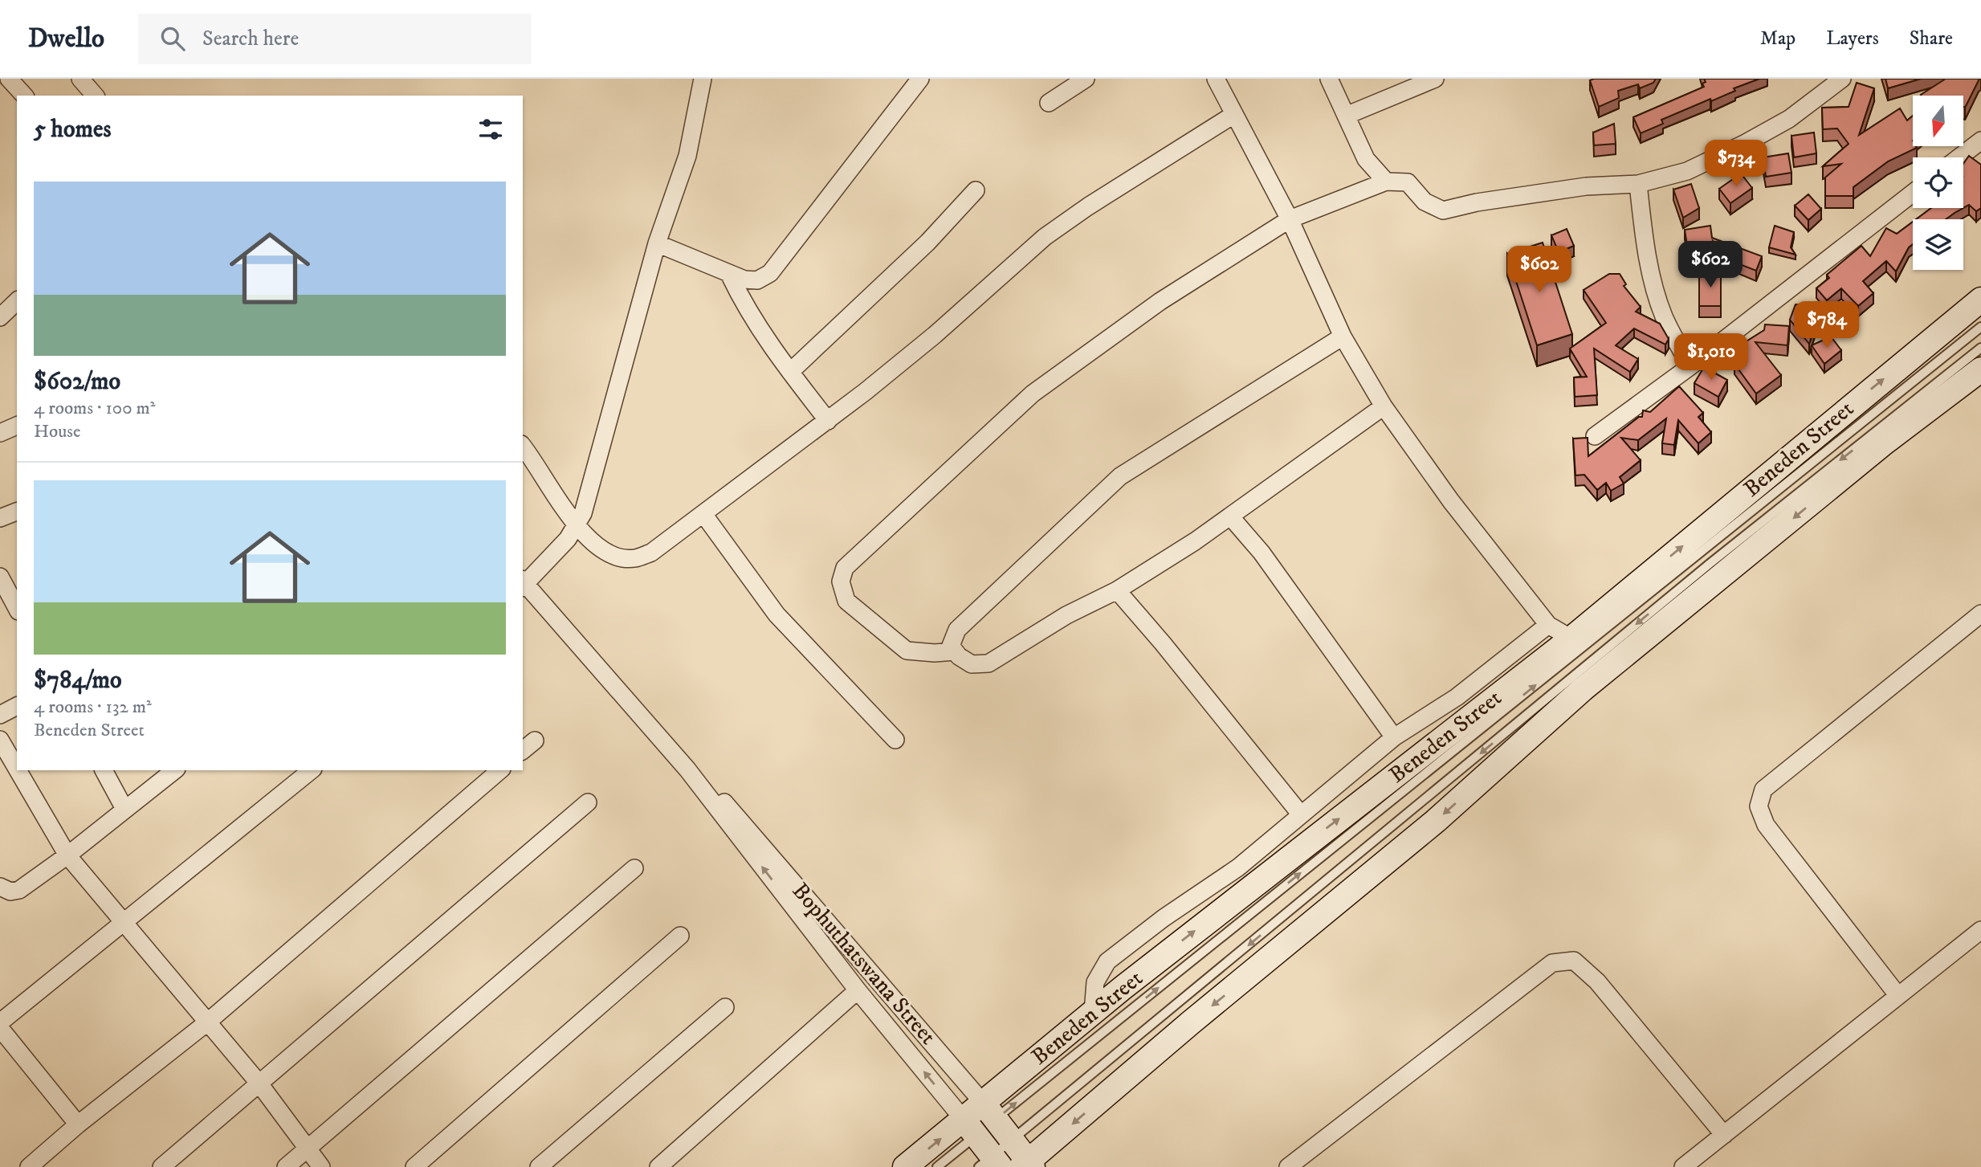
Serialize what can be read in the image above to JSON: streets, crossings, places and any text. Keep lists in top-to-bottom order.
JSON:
{
  "streets": {
    "main road": ["Beneden Street", "Bophuthatswana Street"]
  },
  "crossings": [
    ["Beneden Street", "Bophuthatswana Street"]
  ],
  "north": "bottom",
  "page": {
    "header": "Dwello",
    "search": "Search here",
    "nav": ["Map", "Layers", "Share"],
    "heading": "5 homes",
    "price": [
      "$734",
      "$602",
      "$602",
      "$784",
      "$1,010"
    ],
    "list": [
      {
        "name": "$602/mo",
        "note": "4 rooms · 100 m² · House"
      },
      {
        "name": "$784/mo",
        "note": "4 rooms · 132 m² · Beneden Street"
      }
    ]
  }
}
